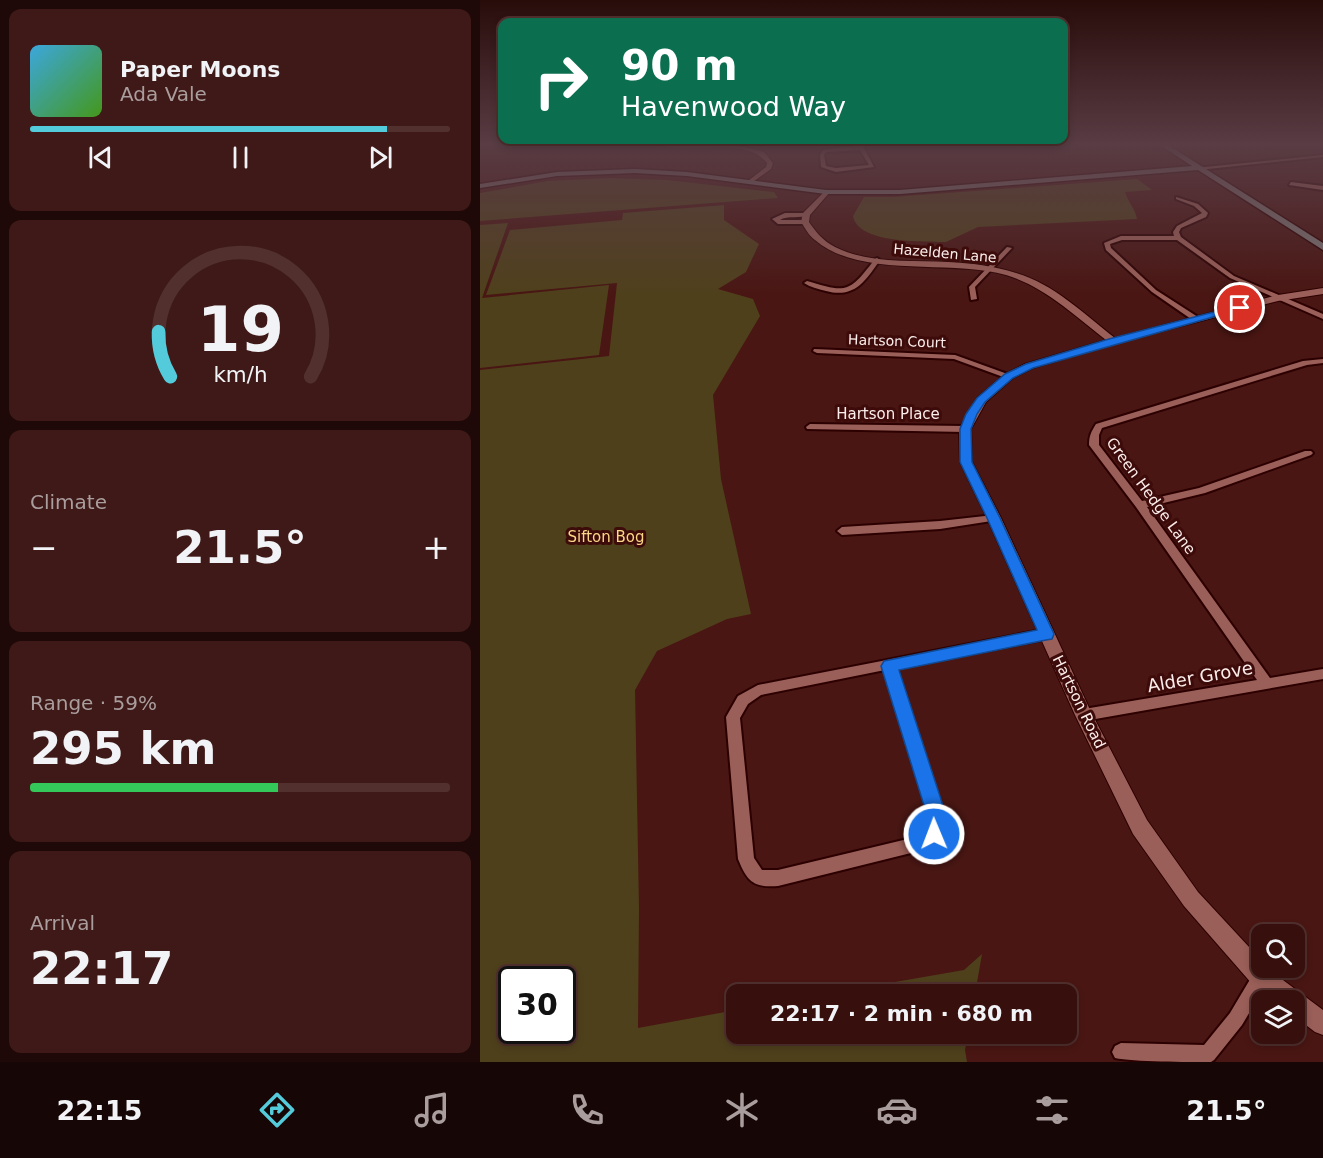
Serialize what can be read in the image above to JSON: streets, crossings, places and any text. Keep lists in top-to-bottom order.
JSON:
{
  "streets": {
    "street": [
      "Hazelden Lane",
      "Hartson Court",
      "Hartson Place",
      "Green Hedge Lane",
      "Alder Grove",
      "Hartson Road"
    ]
  },
  "crossings": [
    ["Hartson Place", "Hartson Road"],
    ["Green Hedge Lane", "Alder Grove"],
    ["Alder Grove", "Hartson Road"]
  ],
  "parks": ["Sifton Bog"],
  "page": {
    "turn": ["90 m", "Havenwood Way"],
    "song": ["Paper Moons", "Ada Vale"],
    "tile": [
      "Climate",
      ["Range · 59%", "295 km"],
      ["Arrival", "22:17"]
    ],
    "heat": ["−", "21.5°", "+"],
    "limit": "30",
    "trip": "22:17 · 2 min · 680 m",
    "tabs": ["22:15", "21.5°"],
    "gauge": ["19", "km/h"]
  }
}
